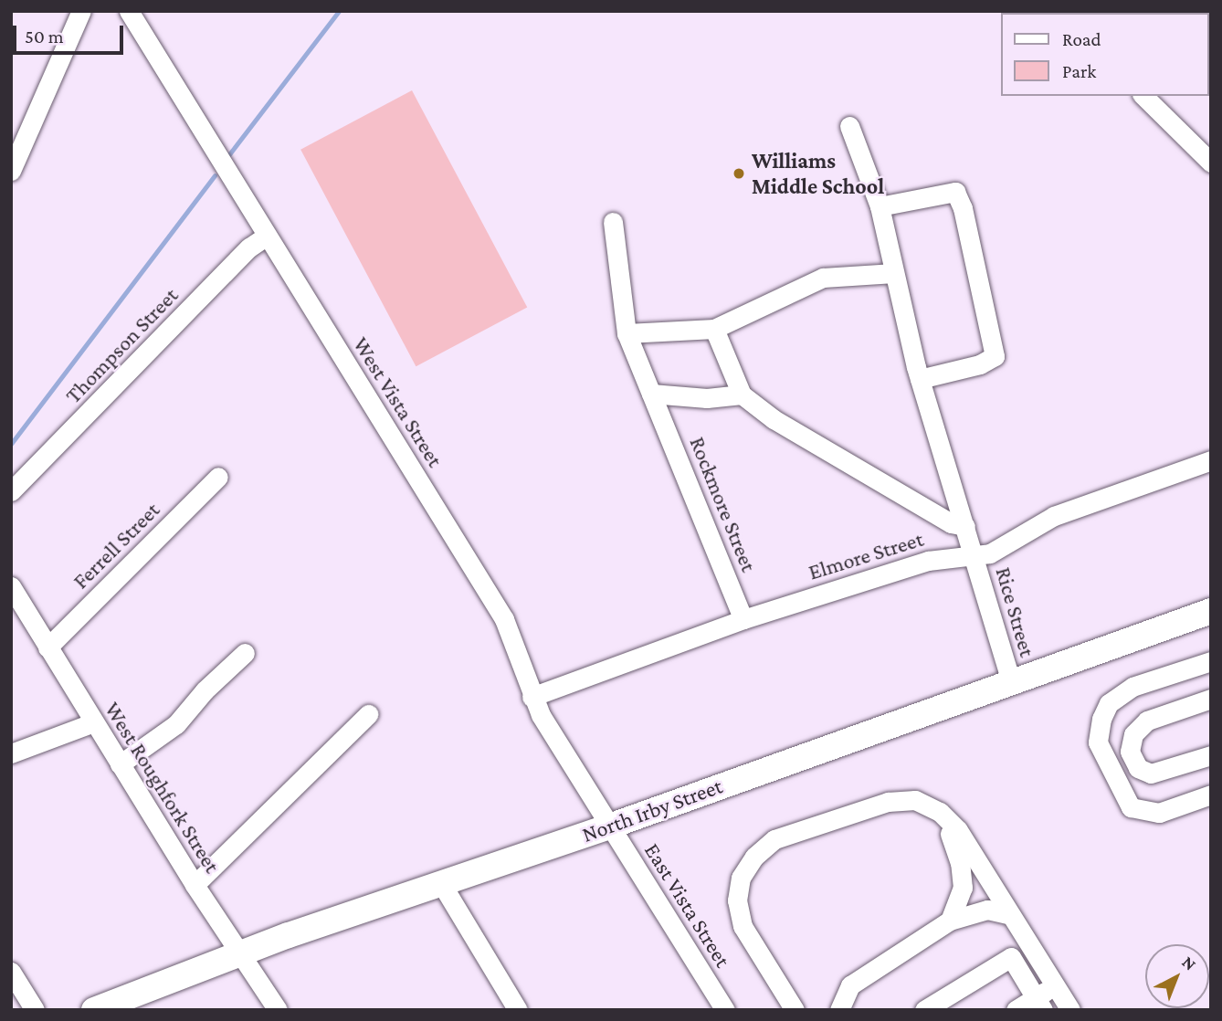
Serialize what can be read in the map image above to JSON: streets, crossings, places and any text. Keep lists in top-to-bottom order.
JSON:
{
  "streets": {
    "main road": ["North Irby Street"],
    "street": [
      "Thompson Street",
      "West Vista Street",
      "Rockmore Street",
      "Ferrell Street",
      "Elmore Street",
      "Rice Street",
      "West Roughfork Street",
      "East Vista Street"
    ]
  },
  "crossings": [
    ["Thompson Street", "West Vista Street"],
    ["West Vista Street", "Elmore Street"],
    ["West Vista Street", "North Irby Street"],
    ["West Vista Street", "East Vista Street"],
    ["Rockmore Street", "Elmore Street"],
    ["Ferrell Street", "West Roughfork Street"],
    ["Elmore Street", "Rice Street"],
    ["Rice Street", "North Irby Street"],
    ["West Roughfork Street", "North Irby Street"],
    ["North Irby Street", "East Vista Street"]
  ],
  "places": ["Williams Middle School"],
  "legend": ["Road", "Park"],
  "scale_bar": "50 m",
  "north": "top right"
}
